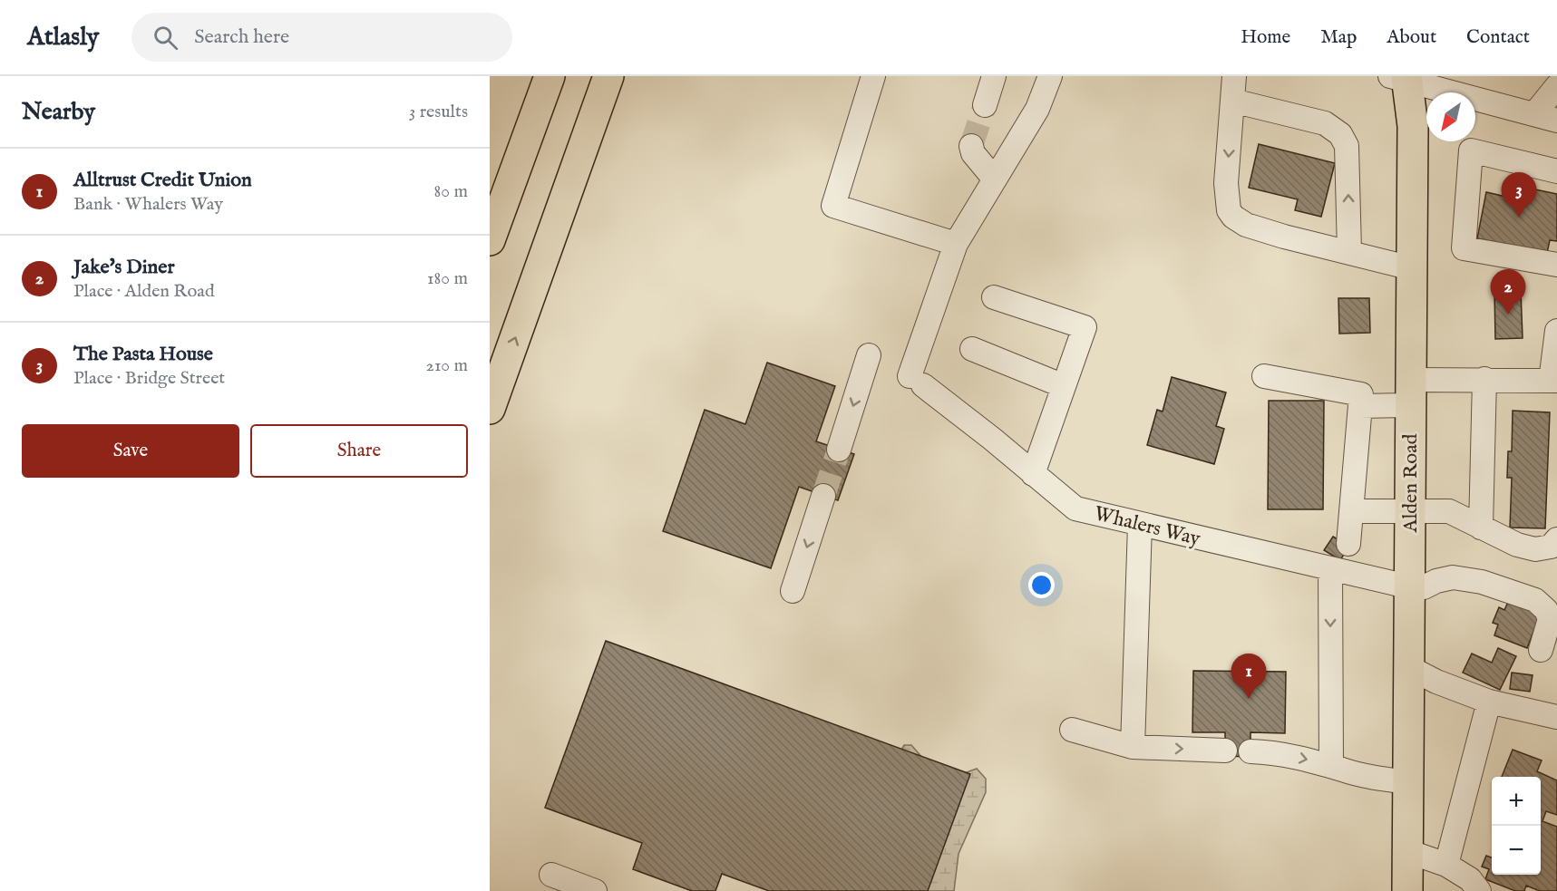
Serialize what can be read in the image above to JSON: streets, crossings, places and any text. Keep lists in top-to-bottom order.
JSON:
{
  "streets": {
    "main road": ["Alden Road"],
    "street": ["Whalers Way"]
  },
  "crossings": [
    ["Alden Road", "Whalers Way"]
  ],
  "north": "bottom left",
  "page": {
    "header": "Atlasly",
    "search": "Search here",
    "nav": [
      "Home",
      "Map",
      "About",
      "Contact"
    ],
    "heading": ["Nearby", "3 results"],
    "list": [
      {
        "mark": "1",
        "name": "Alltrust Credit Union",
        "note": "Bank · Whalers Way",
        "value": "80 m"
      },
      {
        "mark": "2",
        "name": "Jake's Diner",
        "note": "Place · Alden Road",
        "value": "180 m"
      },
      {
        "mark": "3",
        "name": "The Pasta House",
        "note": "Place · Bridge Street",
        "value": "210 m"
      }
    ],
    "pins": ["3", "2", "1"],
    "buttons": ["Save", "Share"],
    "map_buttons": ["+", "−"]
  }
}
